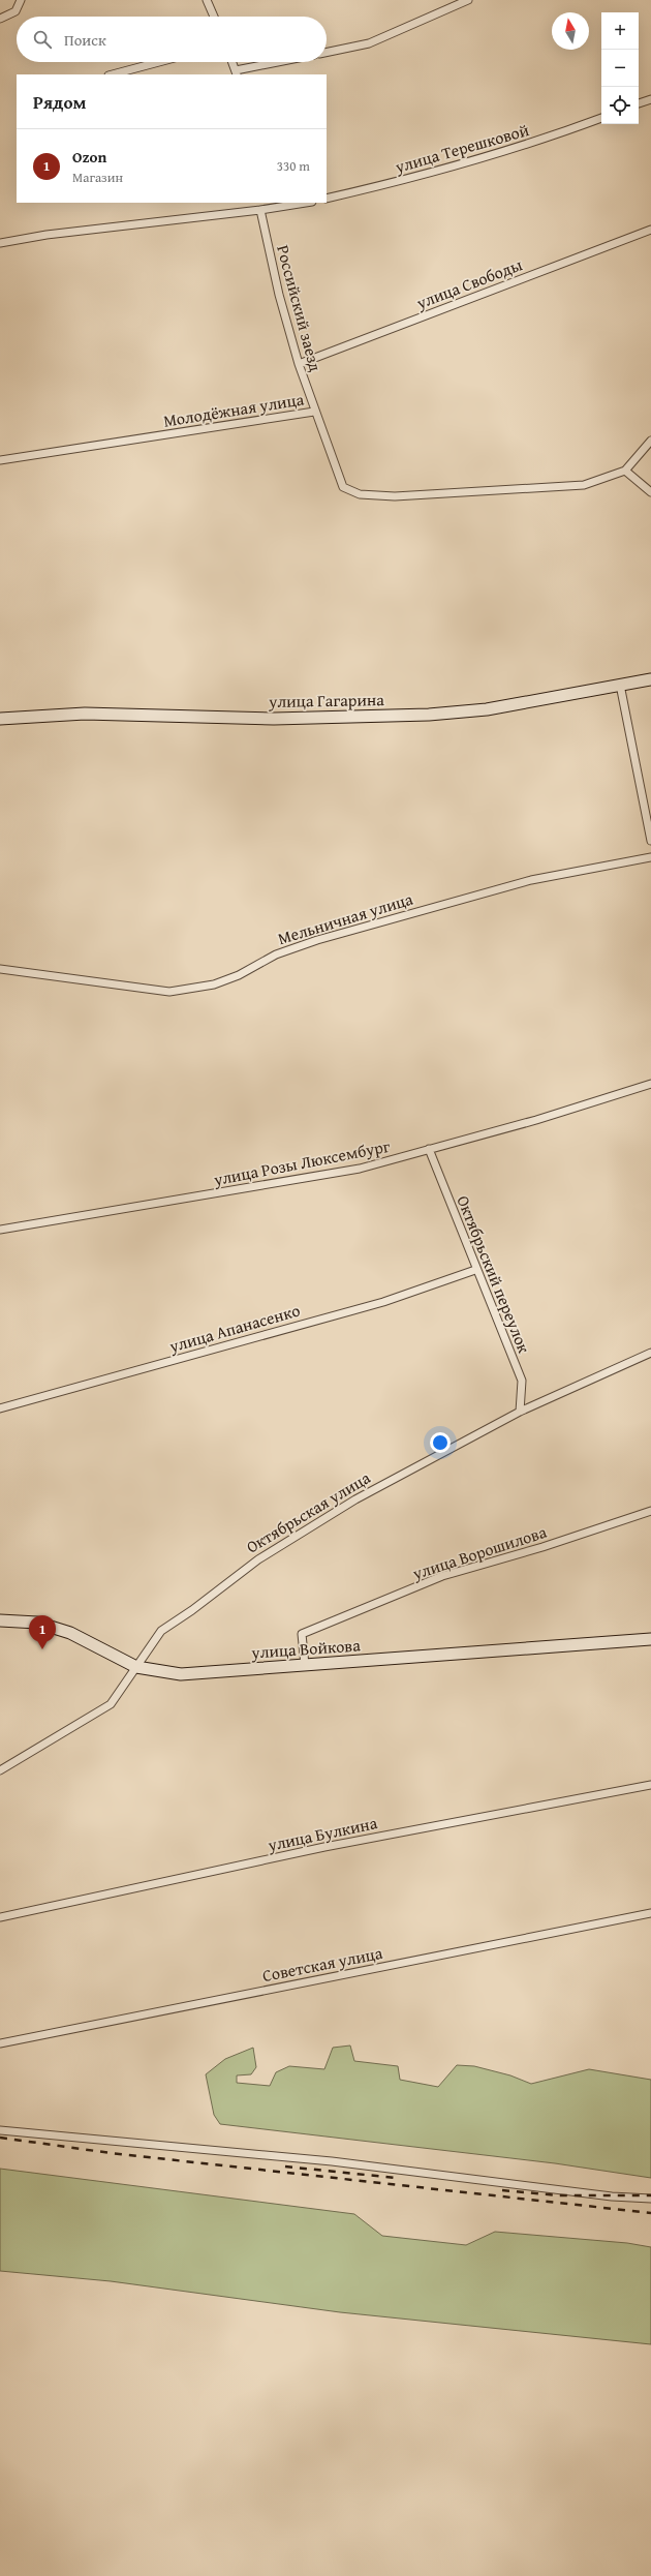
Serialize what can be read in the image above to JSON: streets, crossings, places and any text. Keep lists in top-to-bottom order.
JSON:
{
  "streets": {
    "main road": ["улица Гагарина", "улица Войкова"],
    "street": [
      "улица Терешковой",
      "улица Свободы",
      "Российский заезд",
      "Молодёжная улица",
      "Мельничная улица",
      "улица Розы Люксембург",
      "Октябрьский переулок",
      "улица Апанасенко",
      "Октябрьская улица",
      "улица Ворошилова",
      "улица Булкина",
      "Советская улица"
    ]
  },
  "crossings": [
    ["улица Свободы", "Российский заезд"],
    ["Российский заезд", "Молодёжная улица"],
    ["улица Розы Люксембург", "Октябрьский переулок"],
    ["Октябрьский переулок", "улица Апанасенко"],
    ["Октябрьский переулок", "Октябрьская улица"],
    ["Октябрьская улица", "улица Войкова"],
    ["улица Ворошилова", "улица Войкова"]
  ],
  "north": "top",
  "page": {
    "map_buttons": ["+", "−"],
    "search": "Поиск",
    "heading": "Рядом",
    "list": [
      {
        "mark": "1",
        "name": "Ozon",
        "note": "Магазин",
        "value": "330 m"
      }
    ],
    "pins": "1"
  }
}
